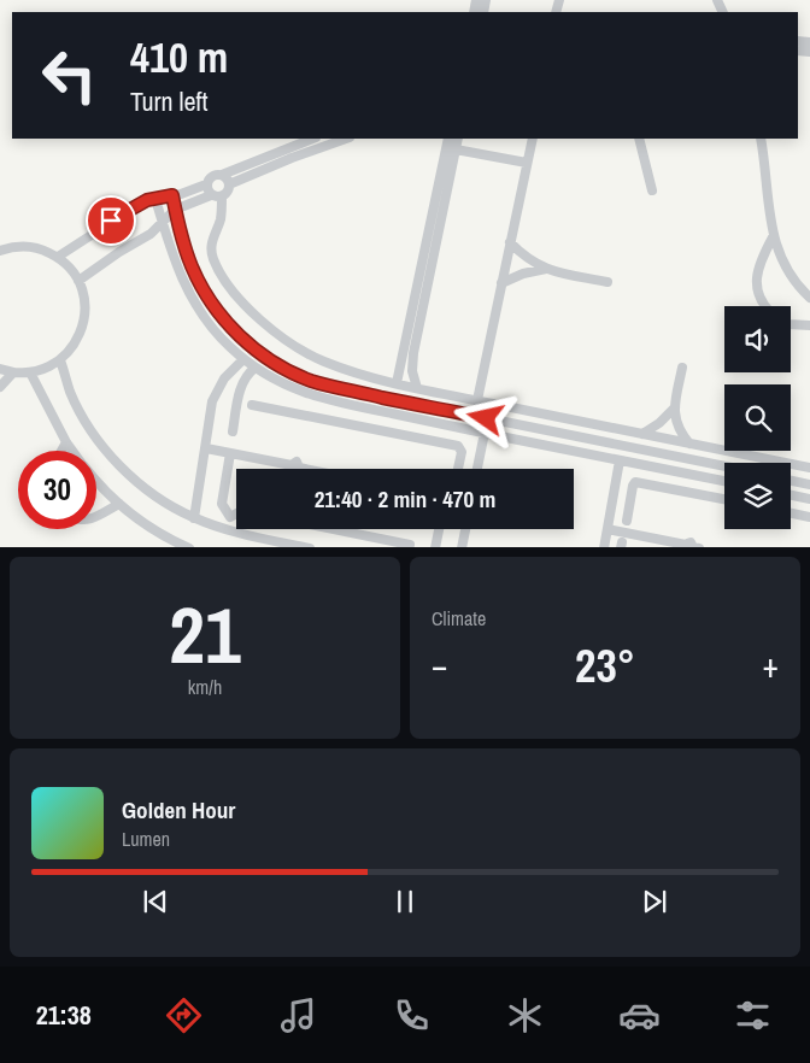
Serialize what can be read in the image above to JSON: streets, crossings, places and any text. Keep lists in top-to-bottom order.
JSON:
{
  "page": {
    "turn": ["410 m", "Turn left"],
    "limit": "30",
    "trip": "21:40 · 2 min · 470 m",
    "tile": [
      ["21", "km/h"],
      "Climate"
    ],
    "heat": ["−", "23°", "+"],
    "song": ["Golden Hour", "Lumen"],
    "tabs": "21:38"
  }
}
